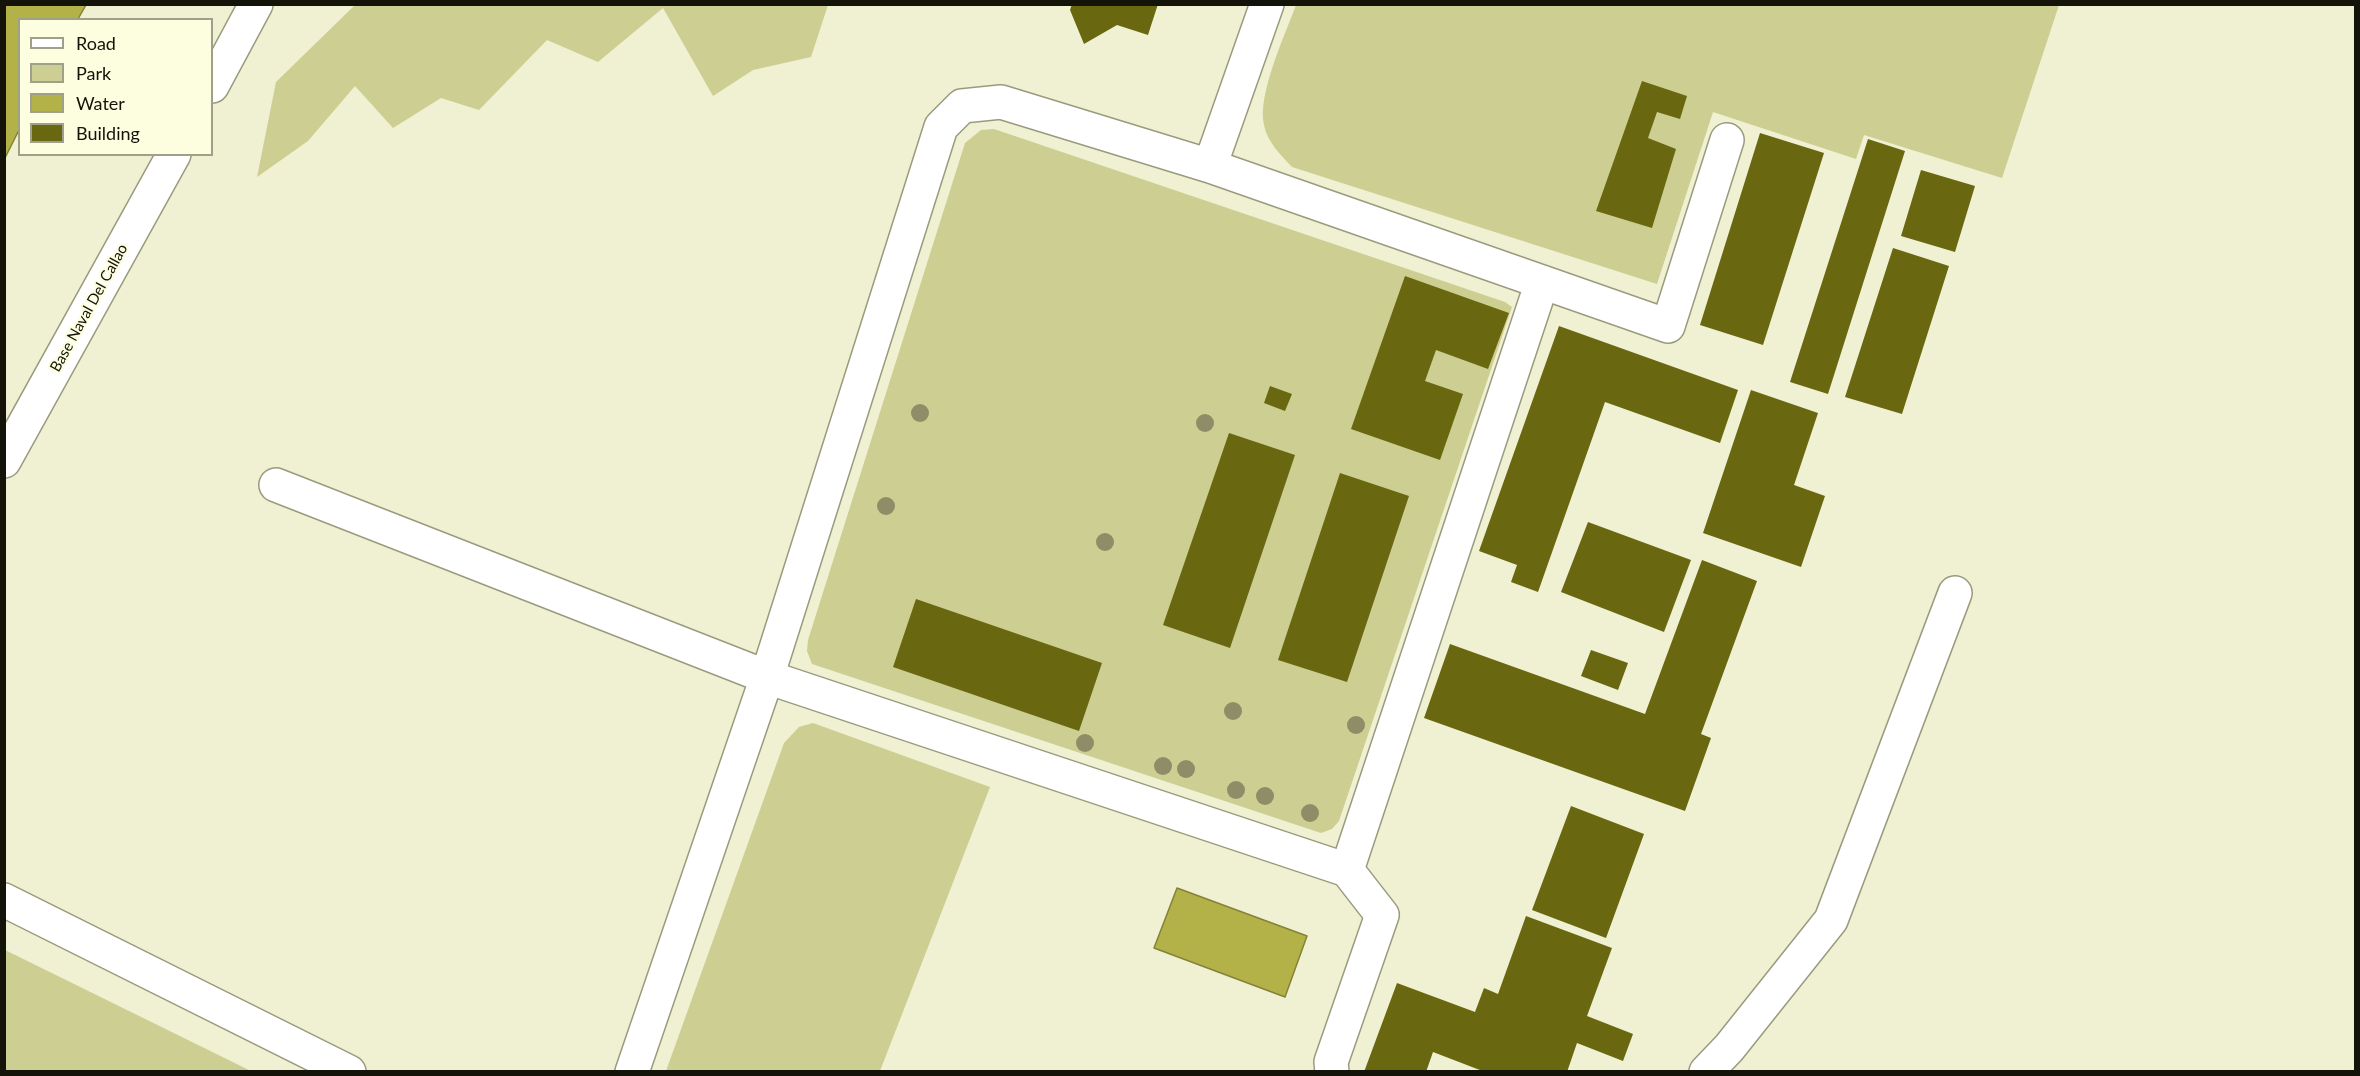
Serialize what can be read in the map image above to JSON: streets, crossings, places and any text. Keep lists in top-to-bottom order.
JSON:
{
  "streets": {
    "lane": ["Base Naval Del Callao"]
  },
  "legend": [
    "Road",
    "Park",
    "Water",
    "Building"
  ]
}
